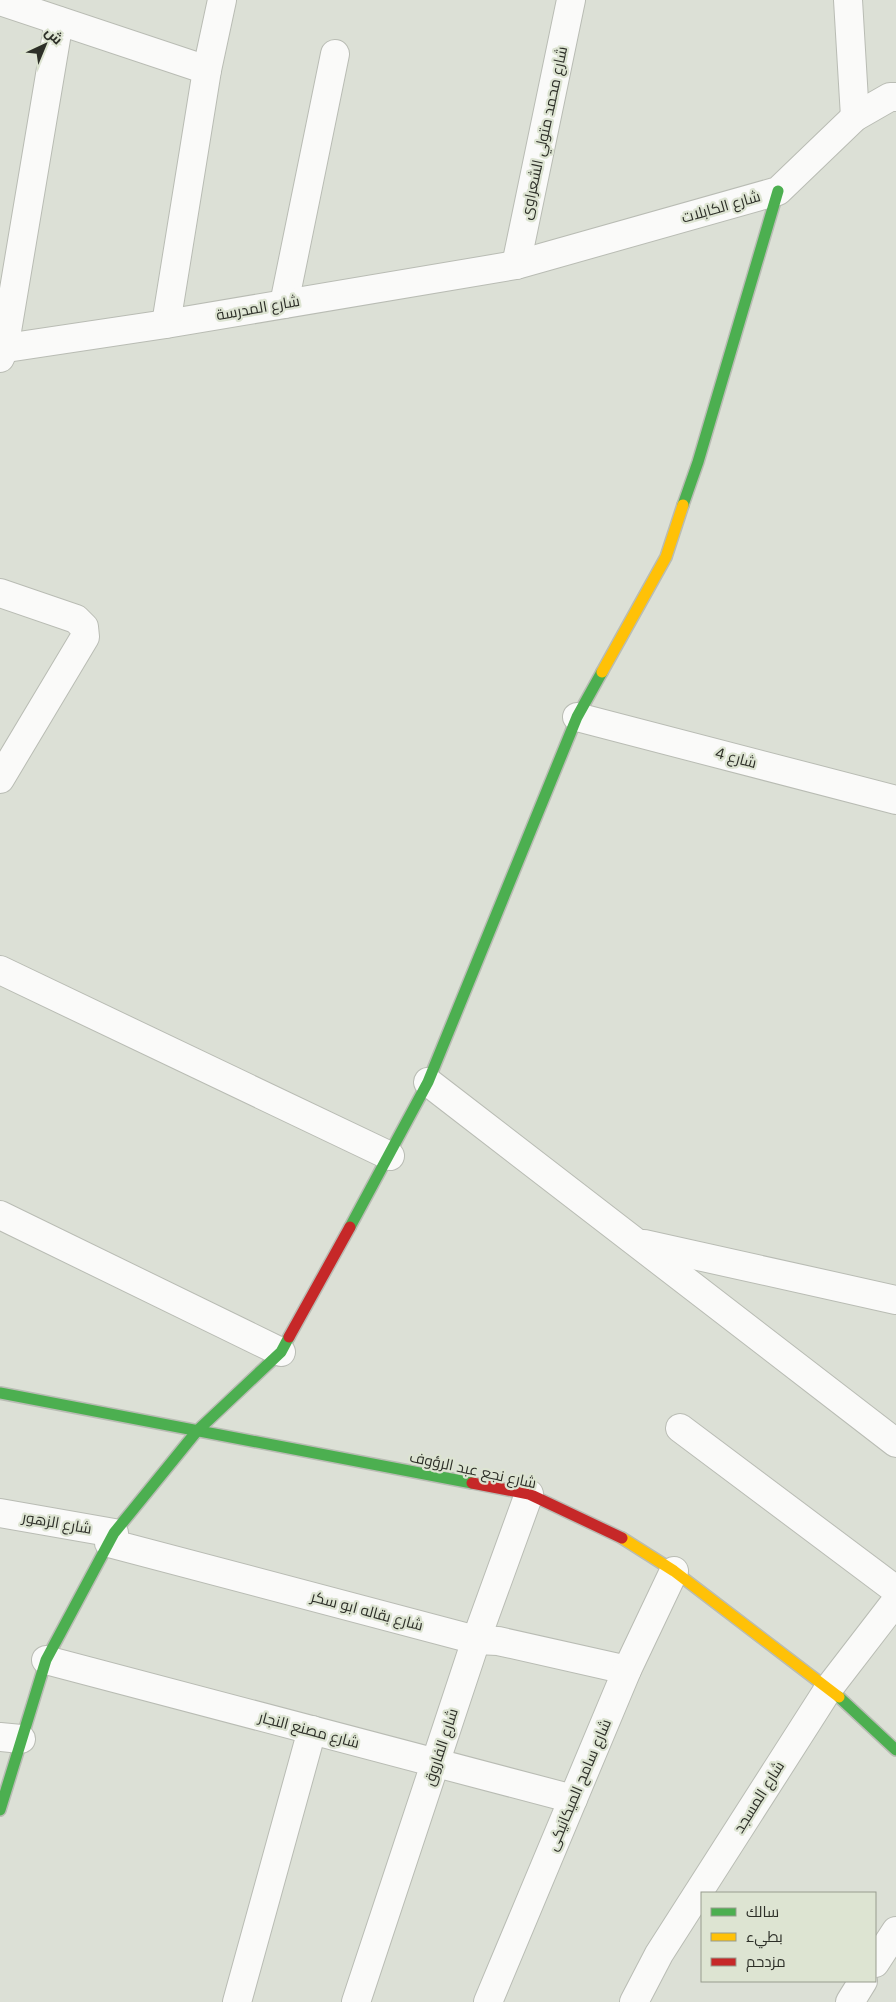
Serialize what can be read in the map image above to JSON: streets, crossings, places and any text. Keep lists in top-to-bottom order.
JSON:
{
  "streets": {
    "street": [
      "شارع محمد متولي الشعراوى",
      "شارع الكابلات",
      "شارع المدرسة",
      "شارع 4",
      "شارع نجع عبد الرؤوف",
      "شارع الزهور",
      "شارع بقاله ابو سكر",
      "شارع مصنع النجار",
      "شارع الفاروق",
      "شارع سامح الميكانيكى",
      "شارع المسجد"
    ]
  },
  "crossings": [
    ["شارع محمد متولي الشعراوى", "شارع الكابلات"],
    ["شارع محمد متولي الشعراوى", "شارع المدرسة"],
    ["شارع الكابلات", "شارع المدرسة"],
    ["شارع نجع عبد الرؤوف", "شارع الفاروق"],
    ["شارع نجع عبد الرؤوف", "شارع سامح الميكانيكى"],
    ["شارع نجع عبد الرؤوف", "شارع المسجد"],
    ["شارع الزهور", "شارع بقاله ابو سكر"],
    ["شارع بقاله ابو سكر", "شارع الفاروق"],
    ["شارع بقاله ابو سكر", "شارع سامح الميكانيكى"],
    ["شارع مصنع النجار", "شارع الفاروق"],
    ["شارع مصنع النجار", "شارع سامح الميكانيكى"]
  ],
  "legend": ["سالك", "بطيء", "مزدحم"],
  "north": "top right"
}
